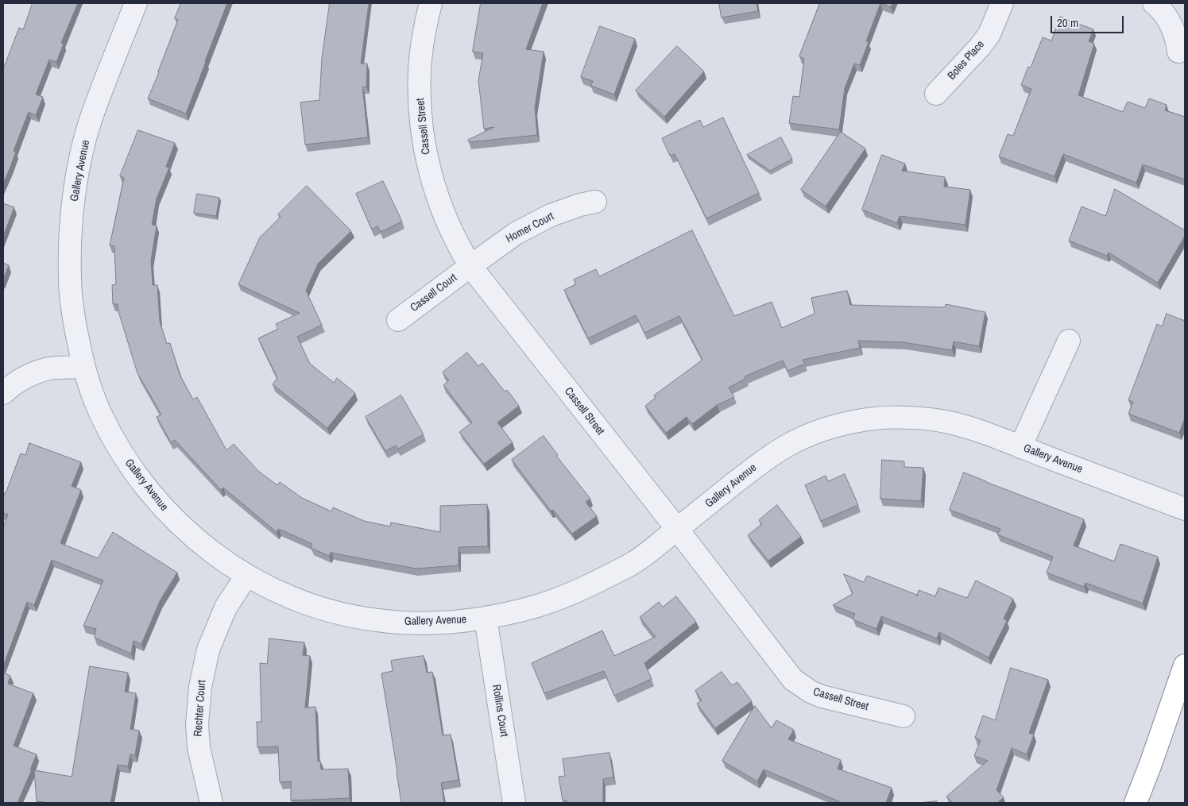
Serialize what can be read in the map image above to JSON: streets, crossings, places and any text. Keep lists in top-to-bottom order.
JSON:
{
  "streets": {
    "street": [
      "Boles Place",
      "Cassell Street",
      "Gallery Avenue",
      "Homer Court",
      "Cassell Court",
      "Rechter Court",
      "Rollins Court"
    ]
  },
  "crossings": [
    ["Cassell Street", "Gallery Avenue"],
    ["Cassell Street", "Homer Court"],
    ["Cassell Street", "Cassell Court"],
    ["Gallery Avenue", "Rechter Court"],
    ["Gallery Avenue", "Rollins Court"],
    ["Homer Court", "Cassell Court"]
  ],
  "scale_bar": "20 m"
}
